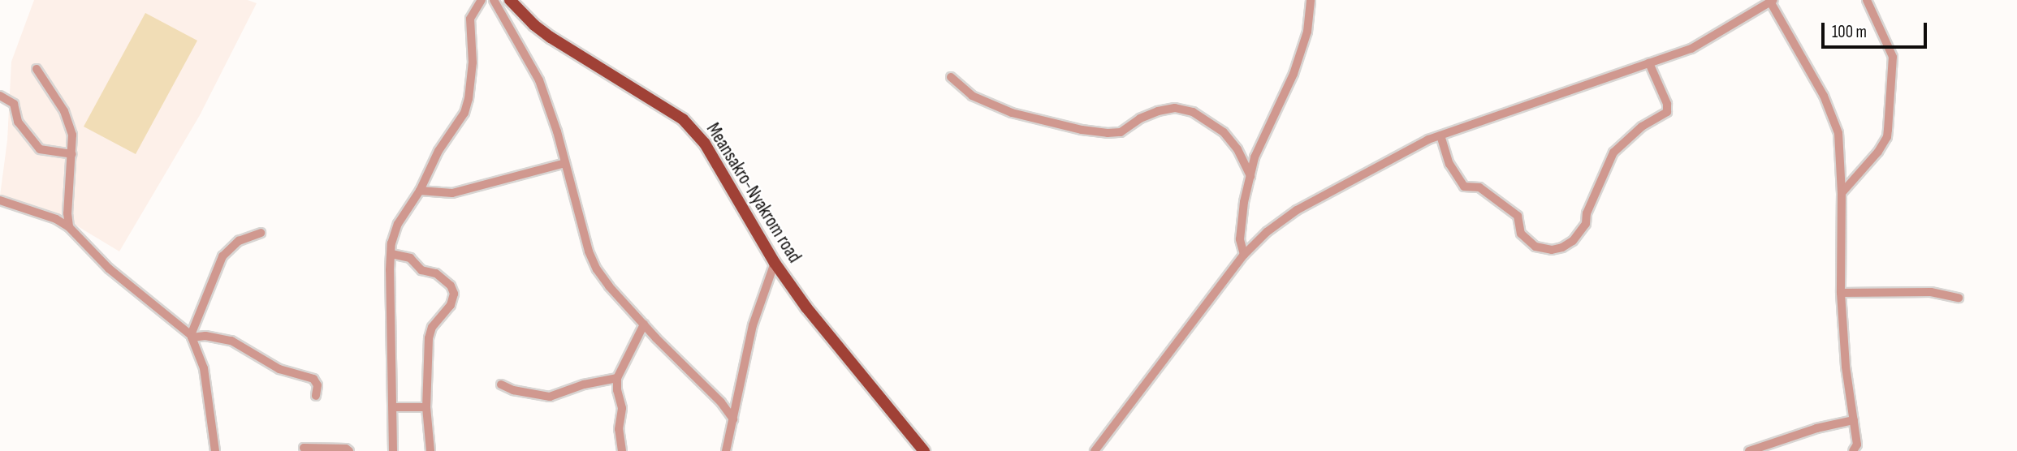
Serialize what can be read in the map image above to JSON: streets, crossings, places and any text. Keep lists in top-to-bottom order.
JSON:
{
  "streets": {
    "main road": ["Meansakro-Nyakrom road"]
  },
  "scale_bar": "100 m"
}
